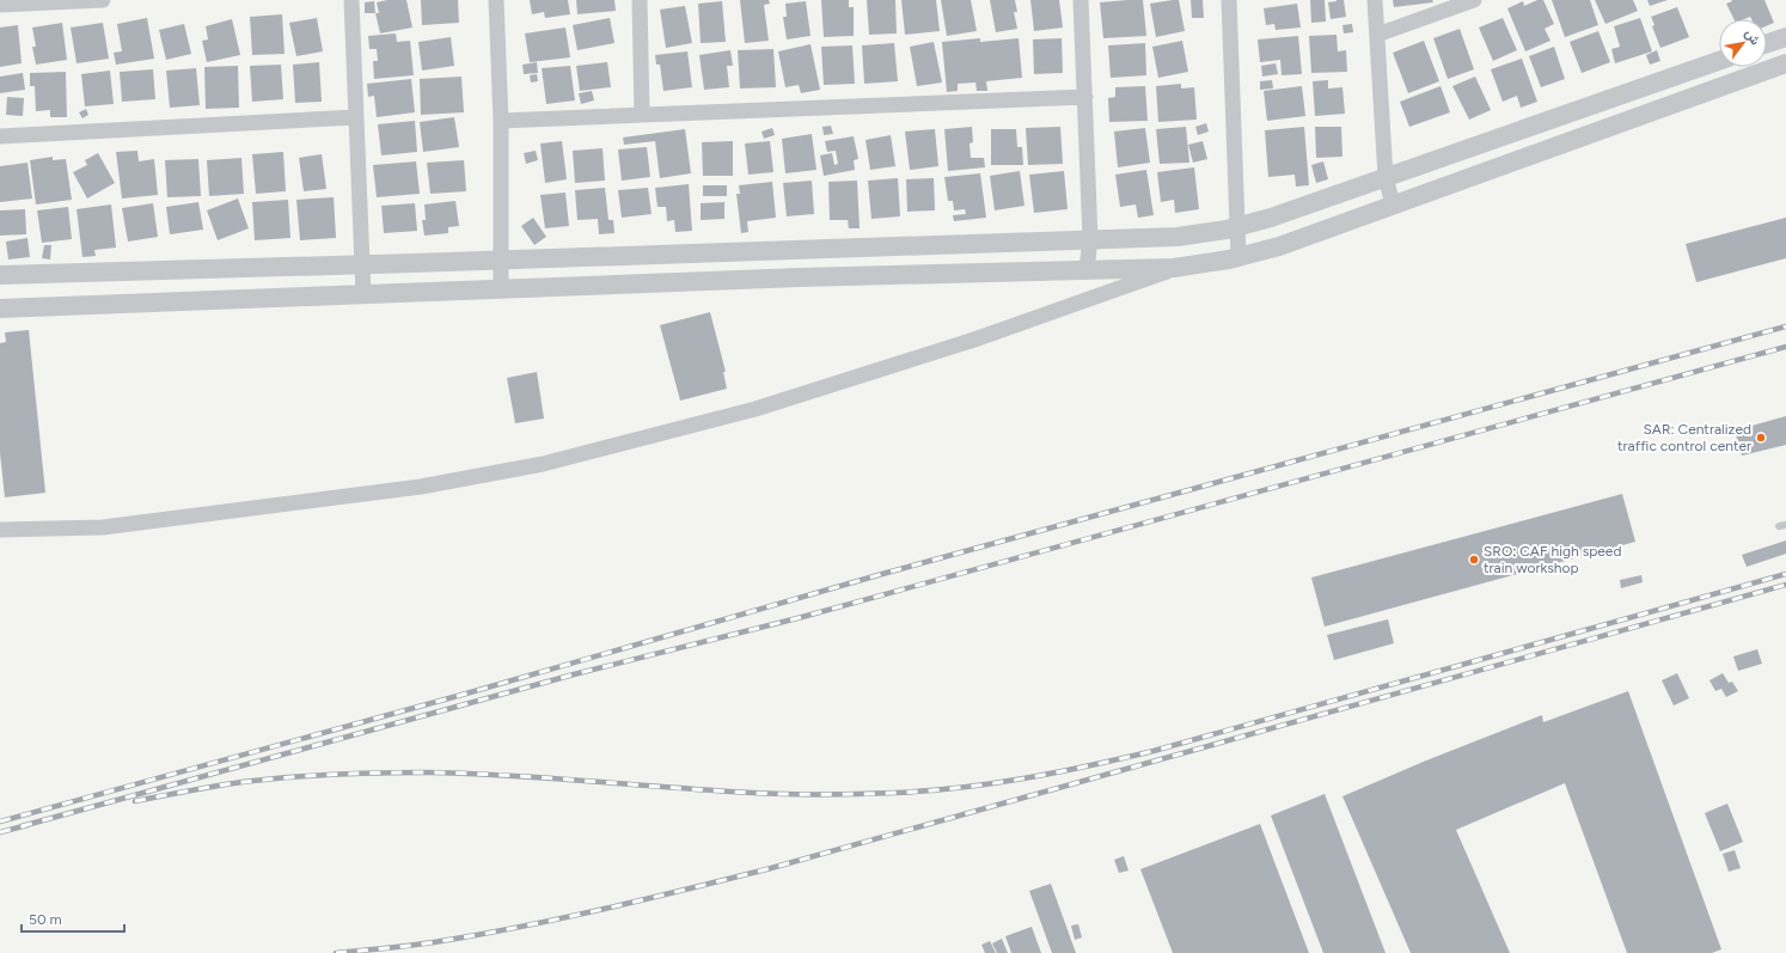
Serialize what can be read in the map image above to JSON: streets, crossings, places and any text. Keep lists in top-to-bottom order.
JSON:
{
  "places": ["SAR: Centralized traffic control center", "SRO: CAF high speed train workshop"],
  "scale_bar": "50 m",
  "north": "top right"
}
